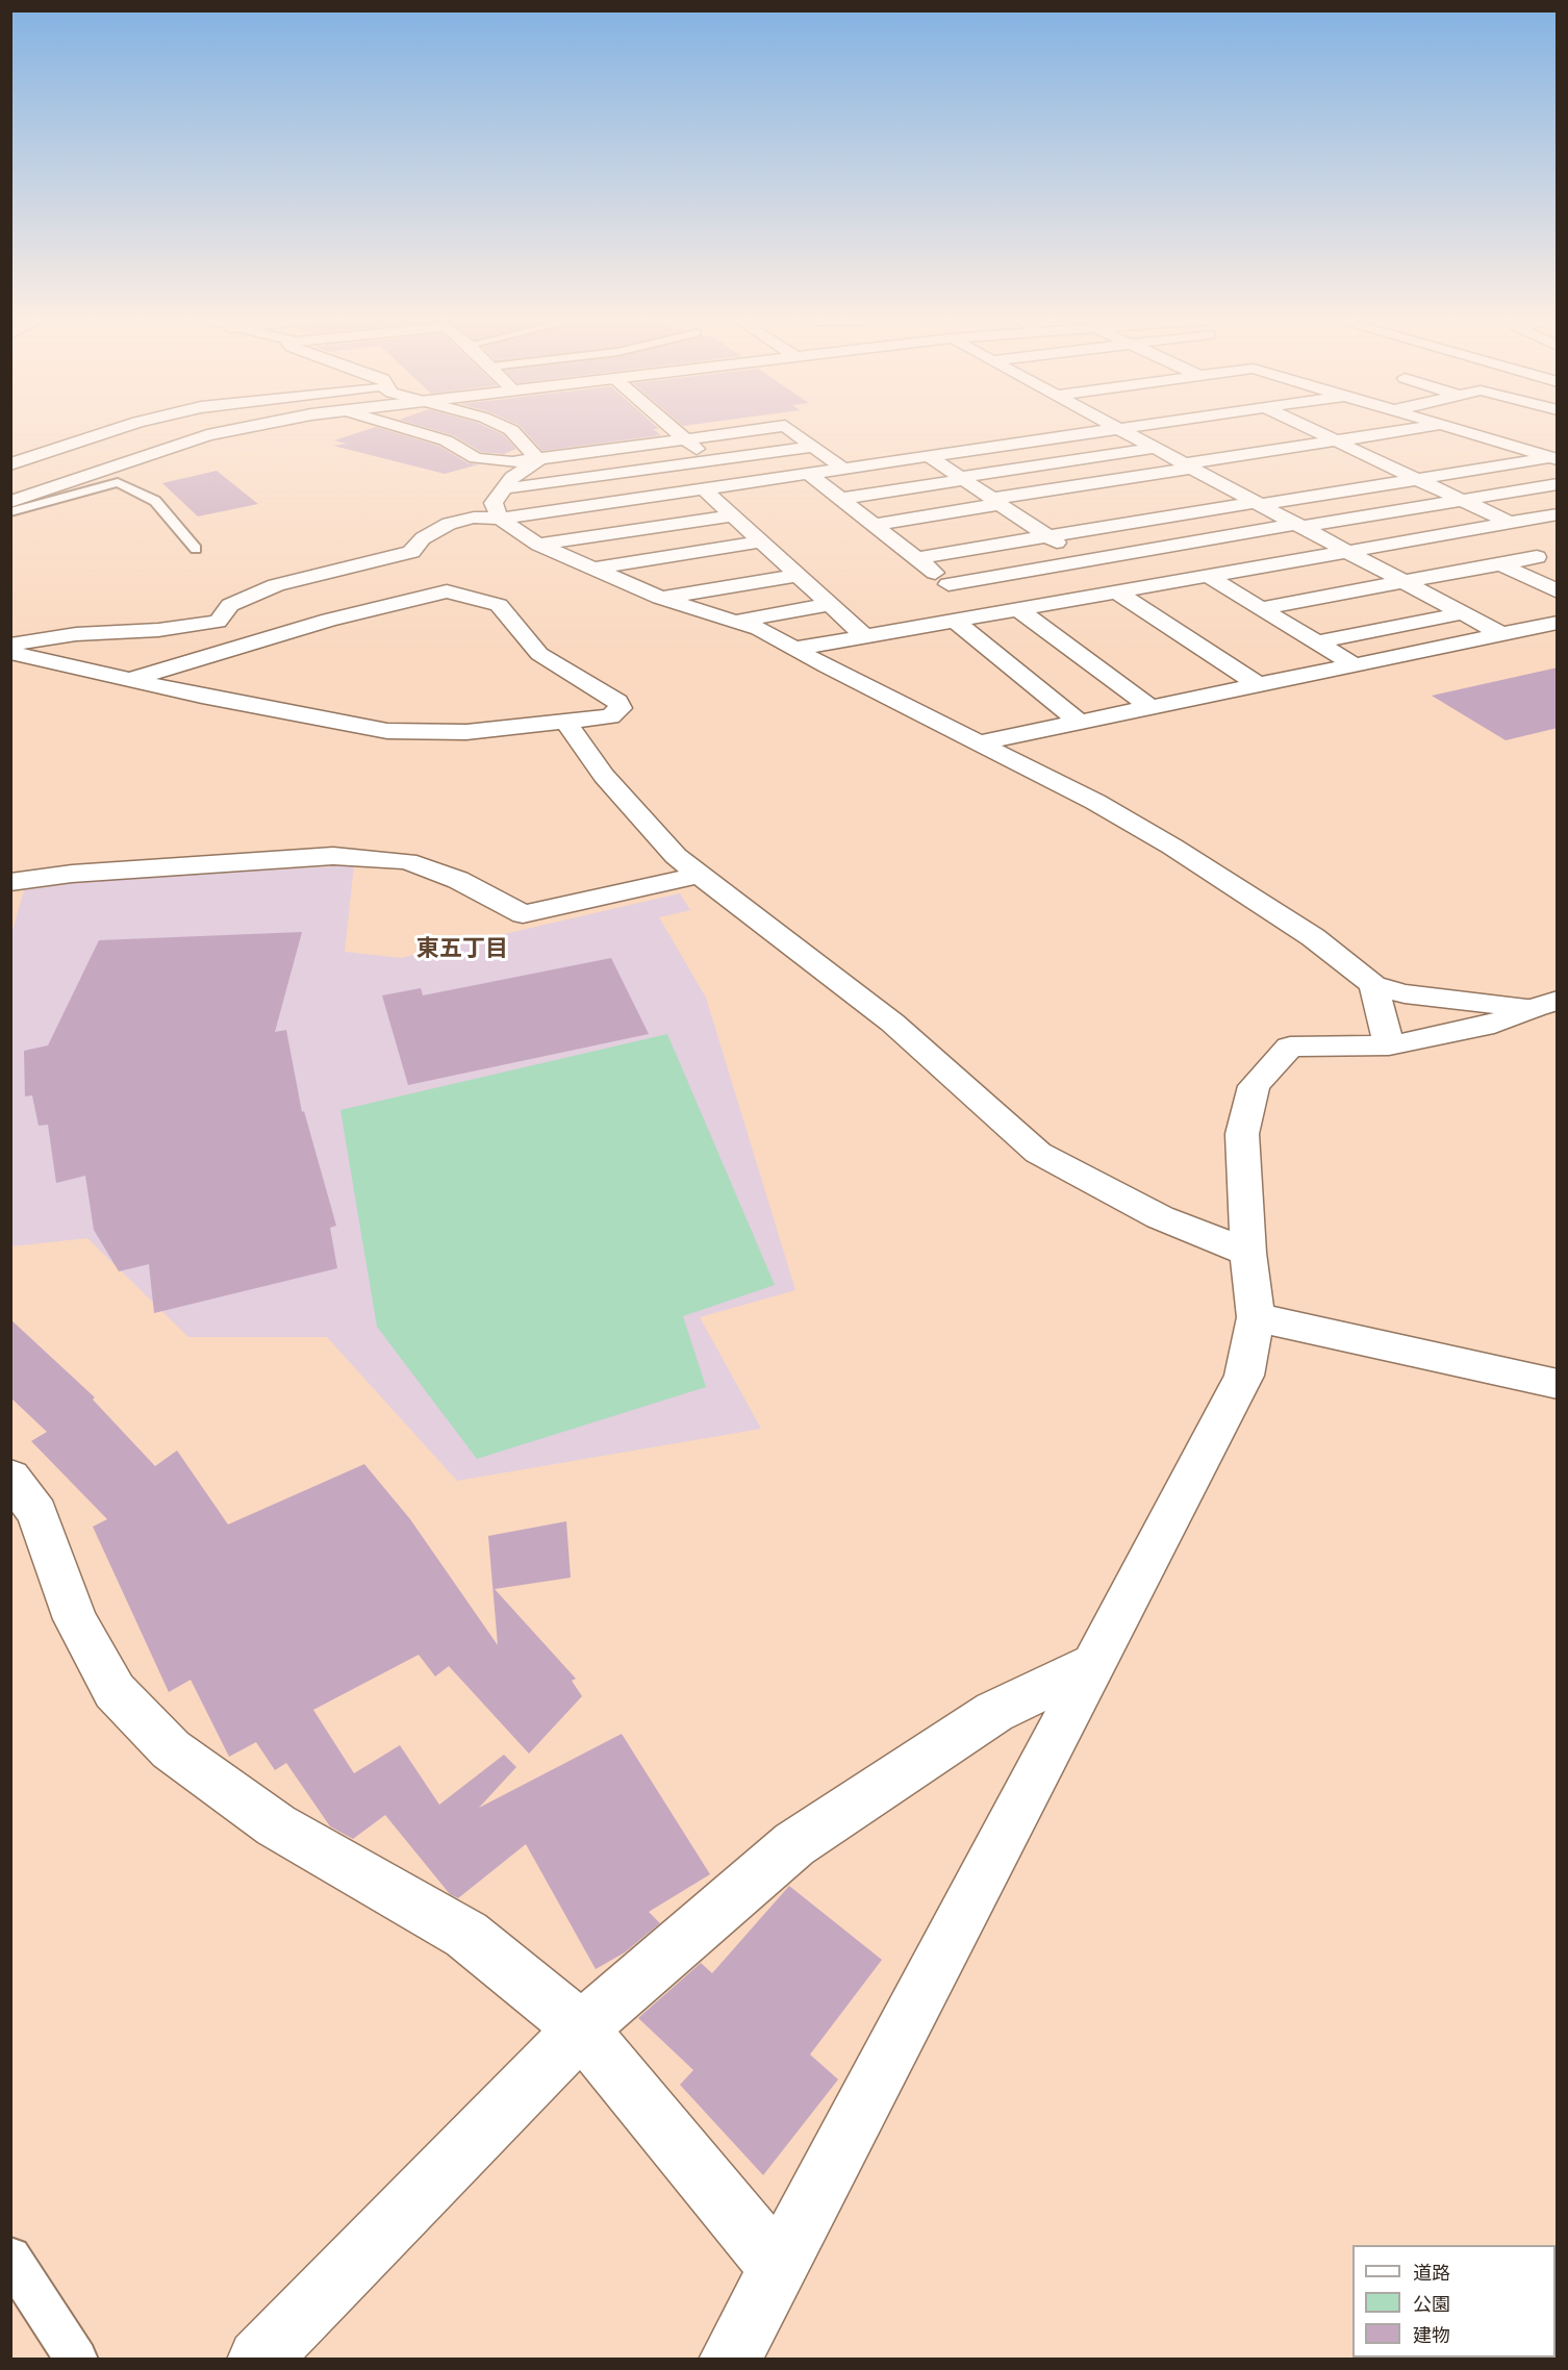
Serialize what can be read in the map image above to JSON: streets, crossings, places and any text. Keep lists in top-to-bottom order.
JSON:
{
  "districts": ["東五丁目"],
  "legend": ["道路", "公園", "建物"]
}
